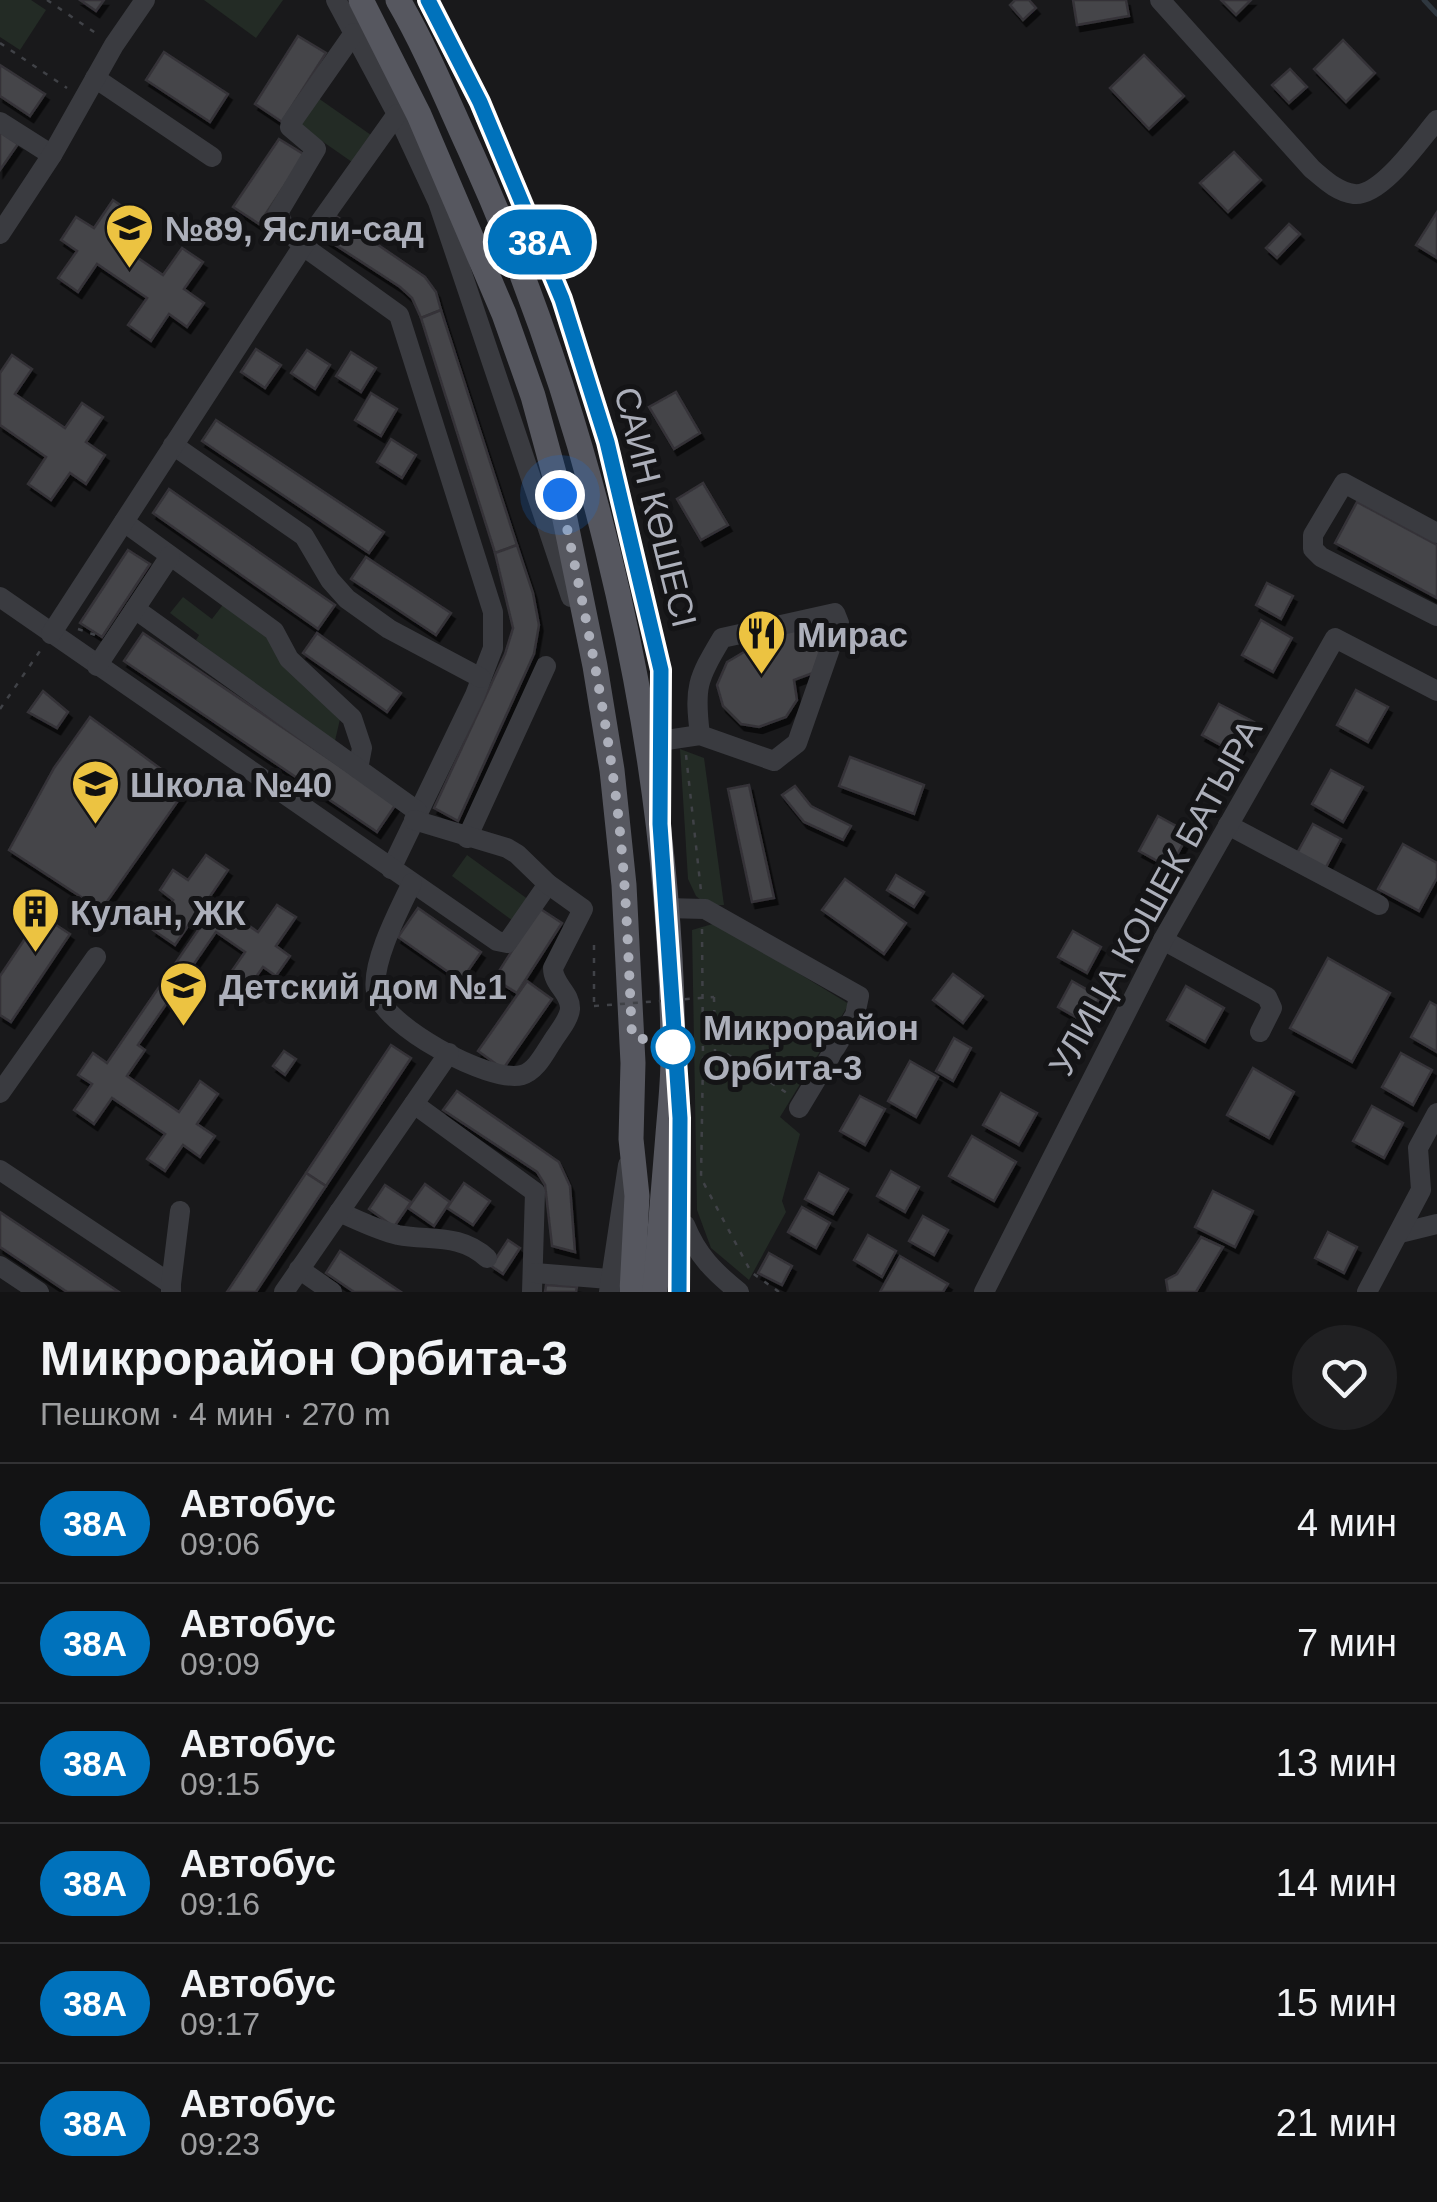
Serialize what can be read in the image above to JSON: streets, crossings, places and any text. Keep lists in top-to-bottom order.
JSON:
{
  "streets": {
    "main road": ["САИН КӨШЕСІ"],
    "street": ["УЛИЦА КОШЕК БАТЫРА"]
  },
  "places": {
    "school or university": ["№89, Ясли-сад", "Школа №40", "Детский дом №1"],
    "restaurant": ["Мирас"],
    "building": ["Кулан, ЖК"],
    "other": ["Микрорайон Орбита-3"]
  },
  "lines": ["bus line 38А"],
  "page": {
    "on_map": "38А",
    "heading": ["Микрорайон Орбита-3", "Пешком · 4 мин · 270 m"],
    "list": [
      {
        "mark": "38А",
        "name": "Автобус",
        "note": "09:06",
        "value": "4 мин"
      },
      {
        "mark": "38А",
        "name": "Автобус",
        "note": "09:09",
        "value": "7 мин"
      },
      {
        "mark": "38А",
        "name": "Автобус",
        "note": "09:15",
        "value": "13 мин"
      },
      {
        "mark": "38А",
        "name": "Автобус",
        "note": "09:16",
        "value": "14 мин"
      },
      {
        "mark": "38А",
        "name": "Автобус",
        "note": "09:17",
        "value": "15 мин"
      },
      {
        "mark": "38А",
        "name": "Автобус",
        "note": "09:23",
        "value": "21 мин"
      }
    ]
  }
}
